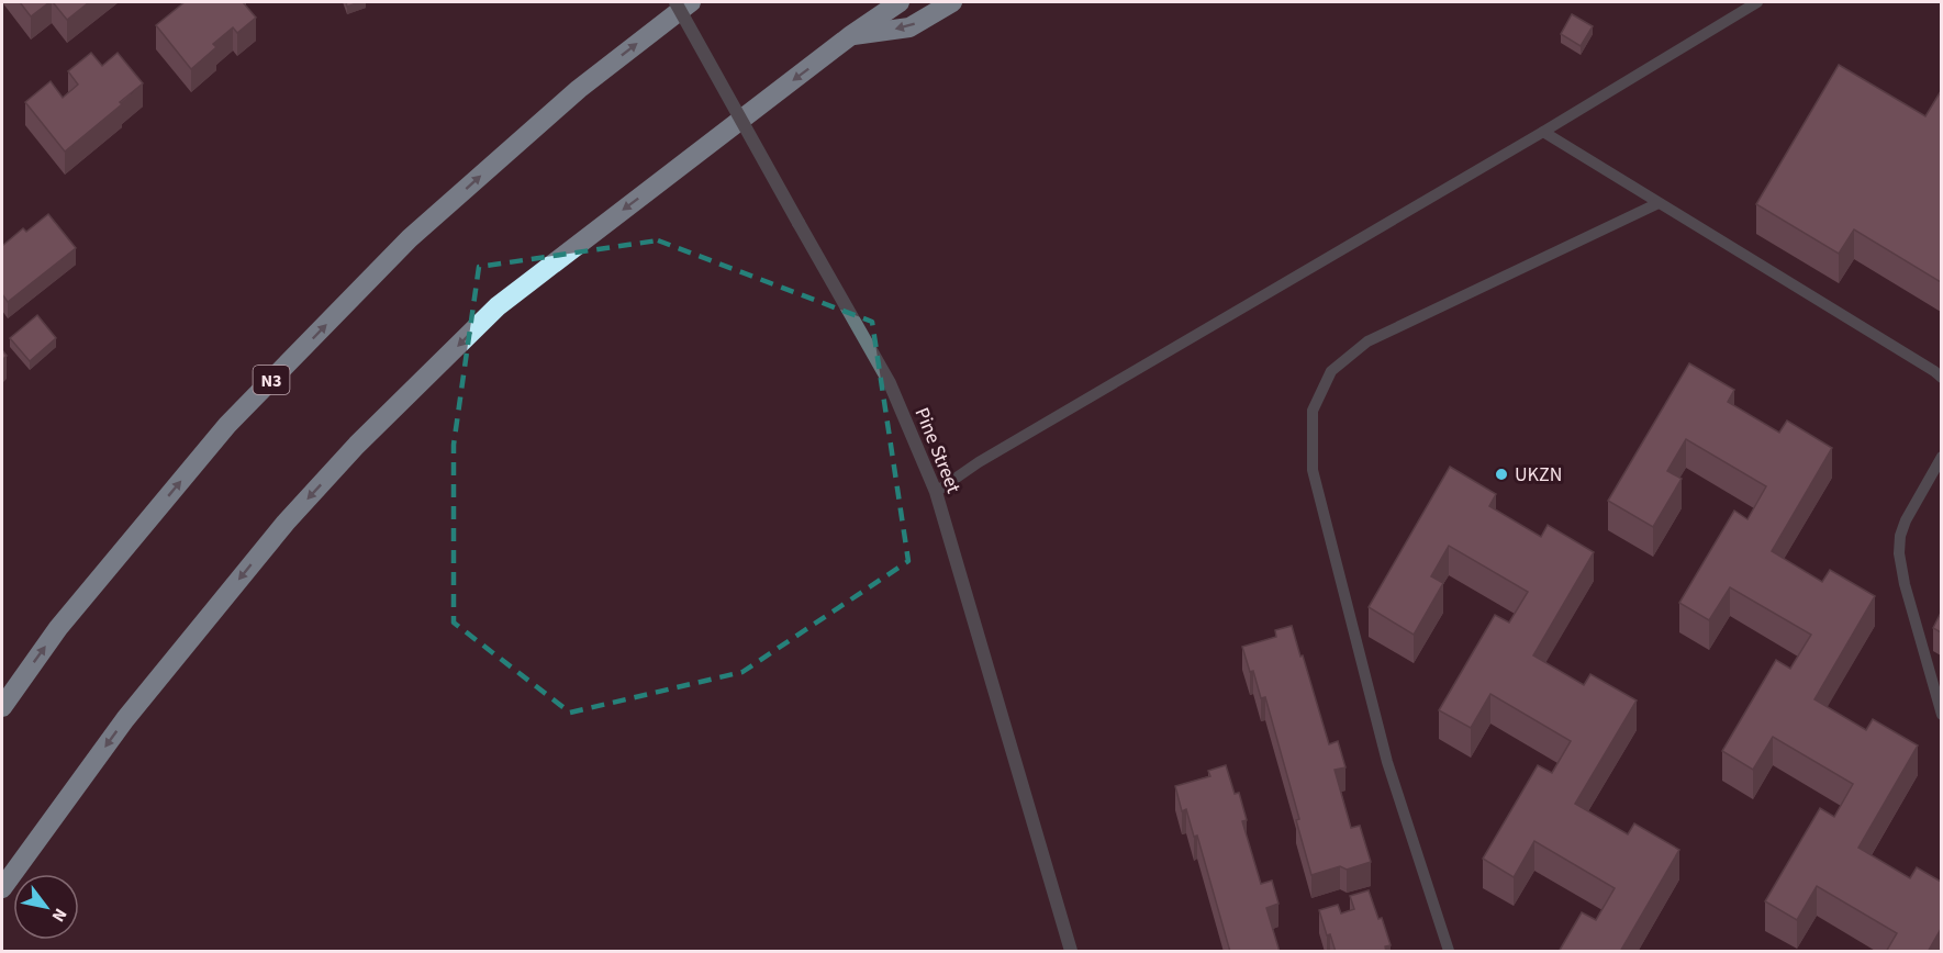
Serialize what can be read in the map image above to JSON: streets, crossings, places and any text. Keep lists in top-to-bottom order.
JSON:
{
  "streets": {
    "highway": ["N3"],
    "street": ["Pine Street"]
  },
  "places": ["UKZN"],
  "north": "bottom right"
}
